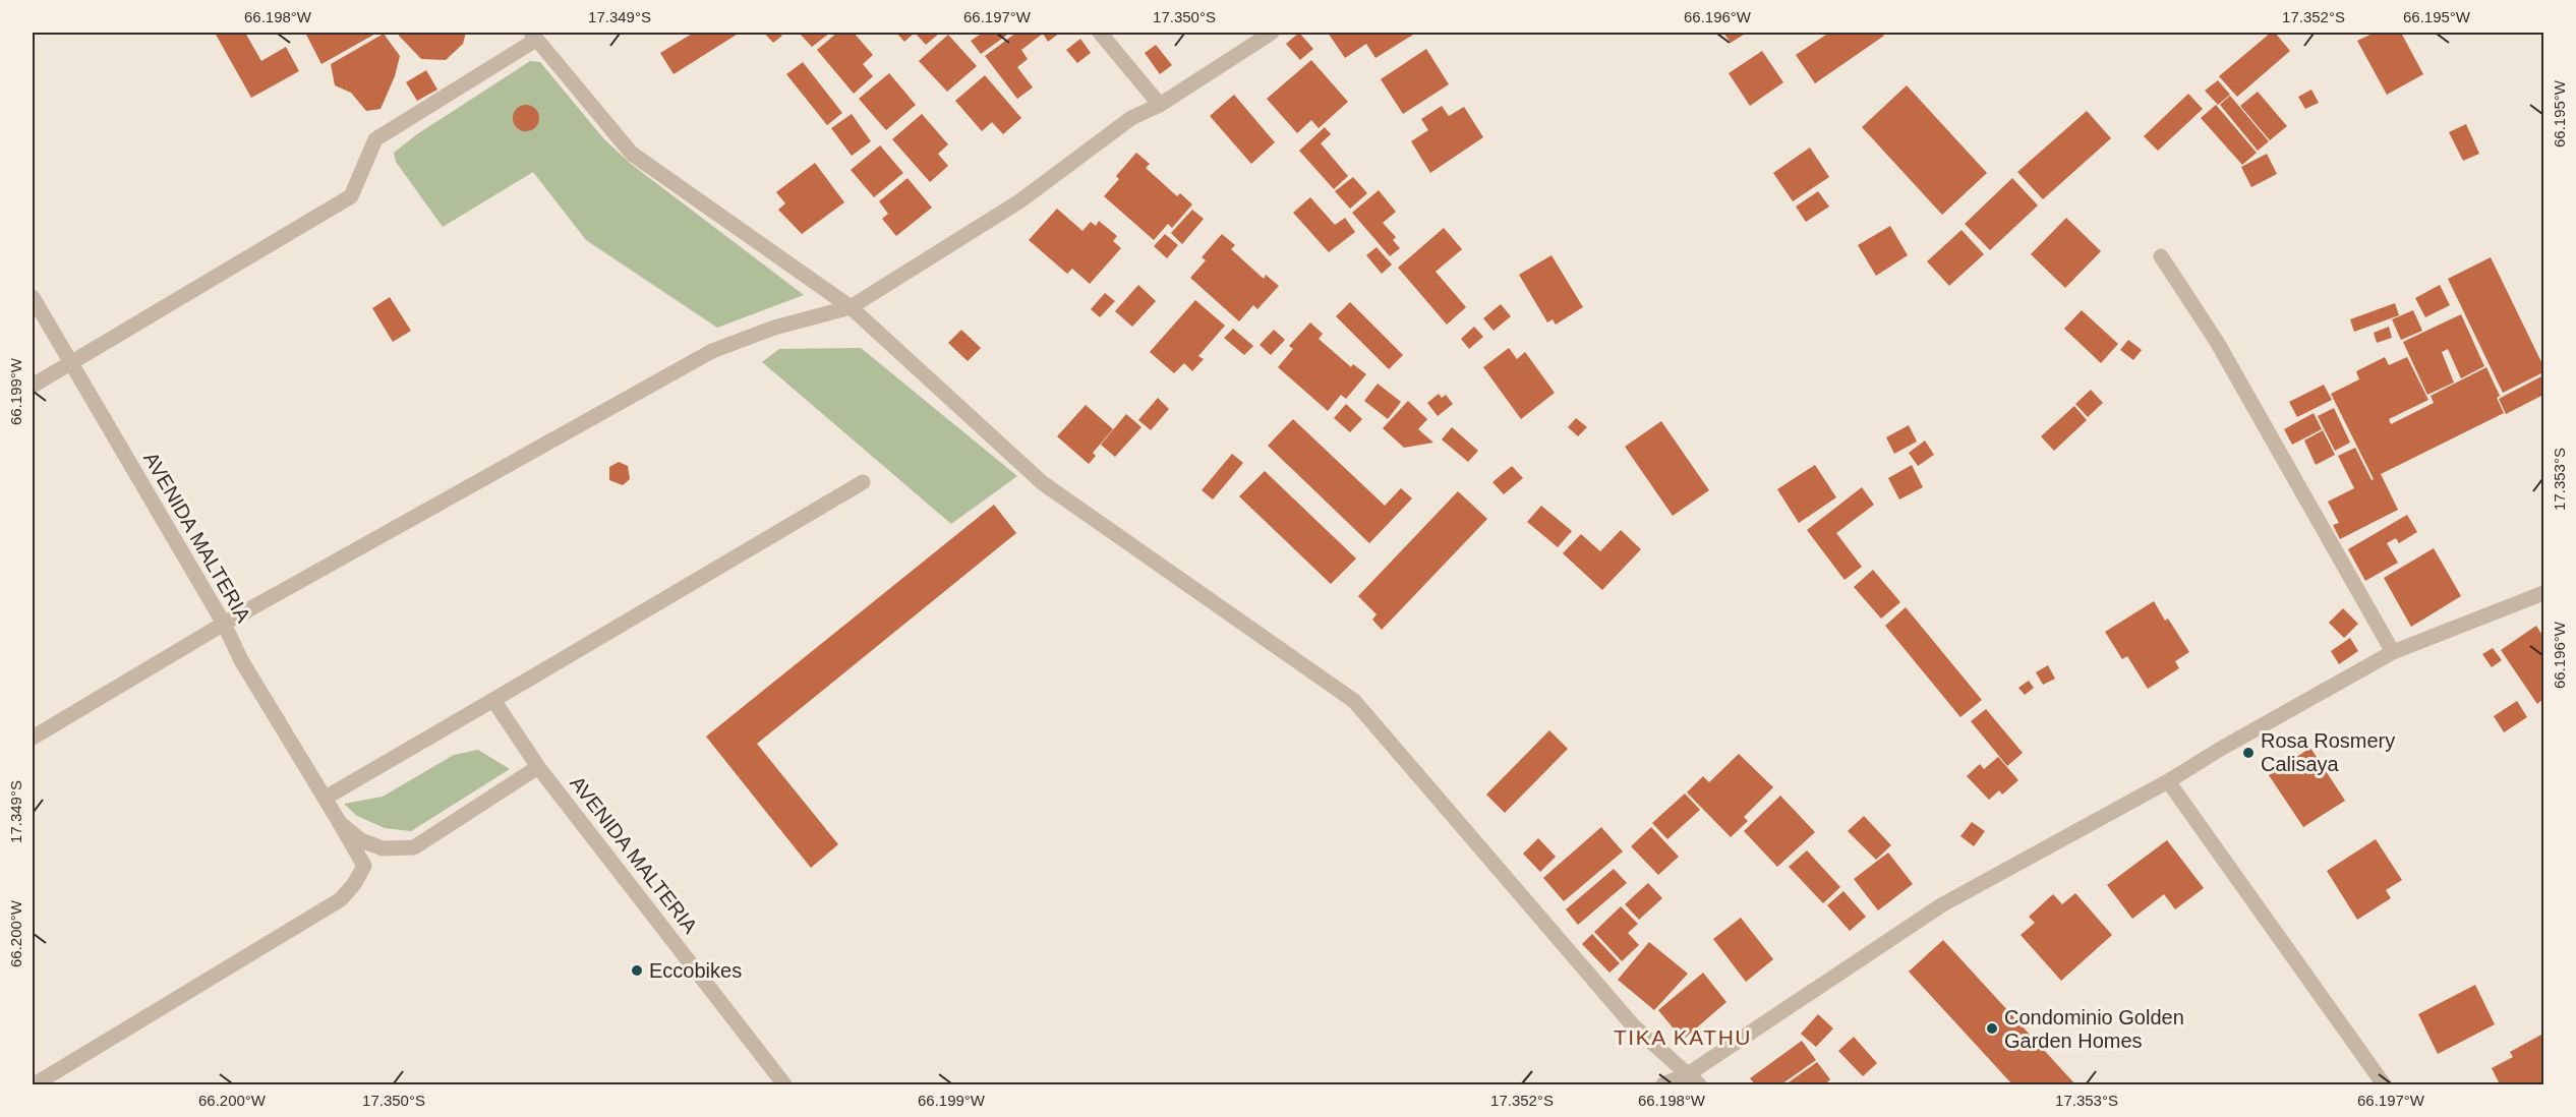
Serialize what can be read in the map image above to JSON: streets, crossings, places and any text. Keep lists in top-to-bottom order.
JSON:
{
  "streets": {
    "street": ["AVENIDA MALTERIA"]
  },
  "districts": ["TIKA KATHU"],
  "places": ["Rosa Rosmery Calisaya", "Eccobikes", "Condominio Golden Garden Homes"],
  "coordinates": [
    "66.198°W",
    "17.349°S",
    "66.197°W",
    "17.350°S",
    "66.196°W",
    "17.352°S",
    "66.195°W",
    "66.199°W",
    "17.353°S",
    "66.200°W"
  ]
}
